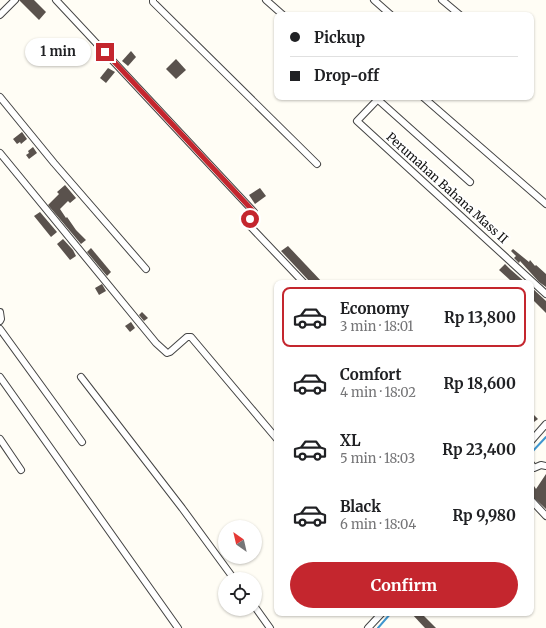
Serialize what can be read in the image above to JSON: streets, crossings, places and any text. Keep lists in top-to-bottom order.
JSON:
{
  "streets": {
    "street": ["Perumahan Bahana Mass II"]
  },
  "north": "top left",
  "page": {
    "banner": ["Pickup", "Drop-off"],
    "bubble": "1 min",
    "list": [
      {
        "name": "Economy",
        "note": "3 min · 18:01",
        "value": "Rp 13,800"
      },
      {
        "name": "Comfort",
        "note": "4 min · 18:02",
        "value": "Rp 18,600"
      },
      {
        "name": "XL",
        "note": "5 min · 18:03",
        "value": "Rp 23,400"
      },
      {
        "name": "Black",
        "note": "6 min · 18:04",
        "value": "Rp 9,980"
      }
    ],
    "buttons": "Confirm"
  }
}
